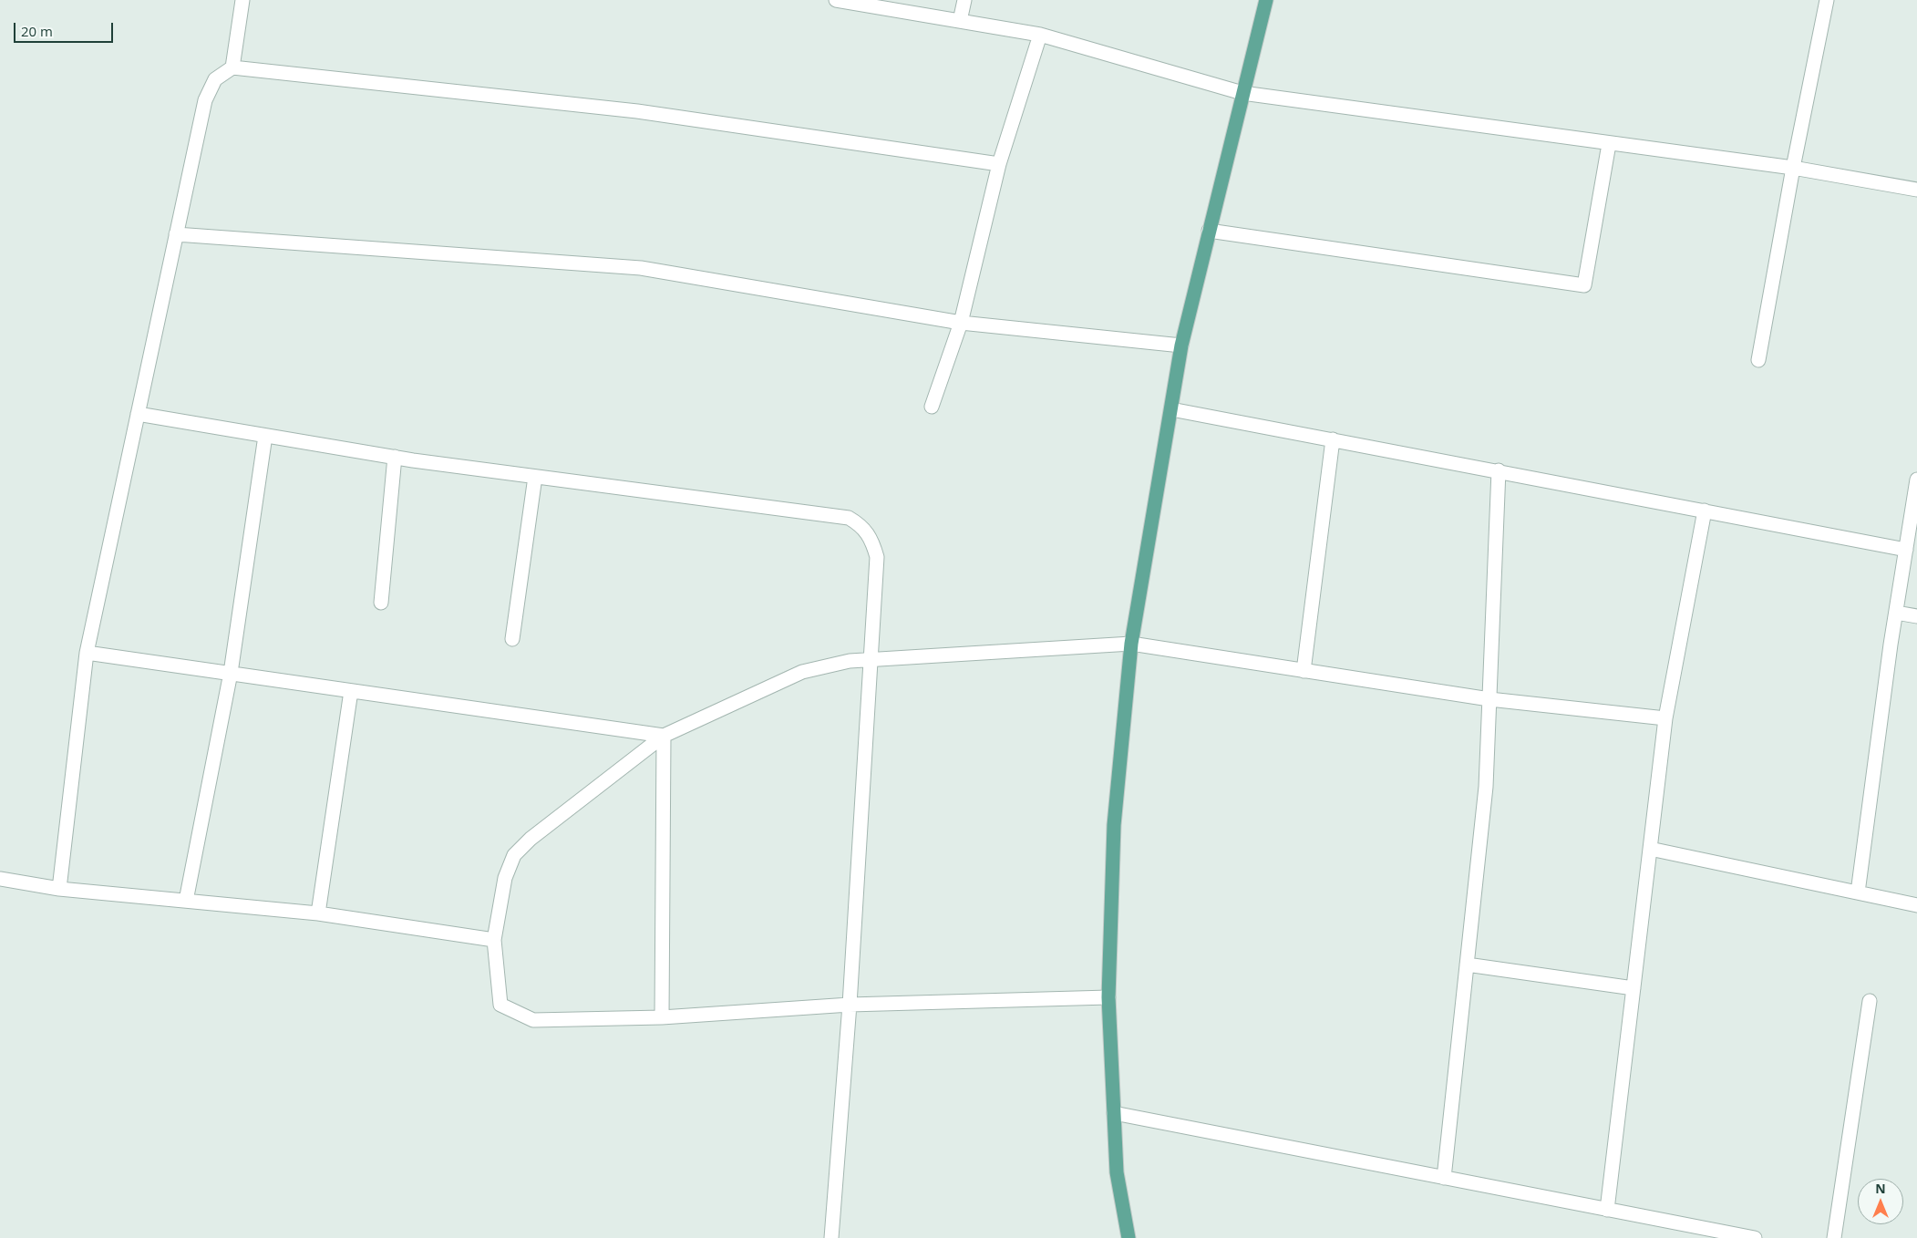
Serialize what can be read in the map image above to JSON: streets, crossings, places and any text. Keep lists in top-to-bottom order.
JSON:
{
  "scale_bar": "20 m",
  "north": "top"
}
